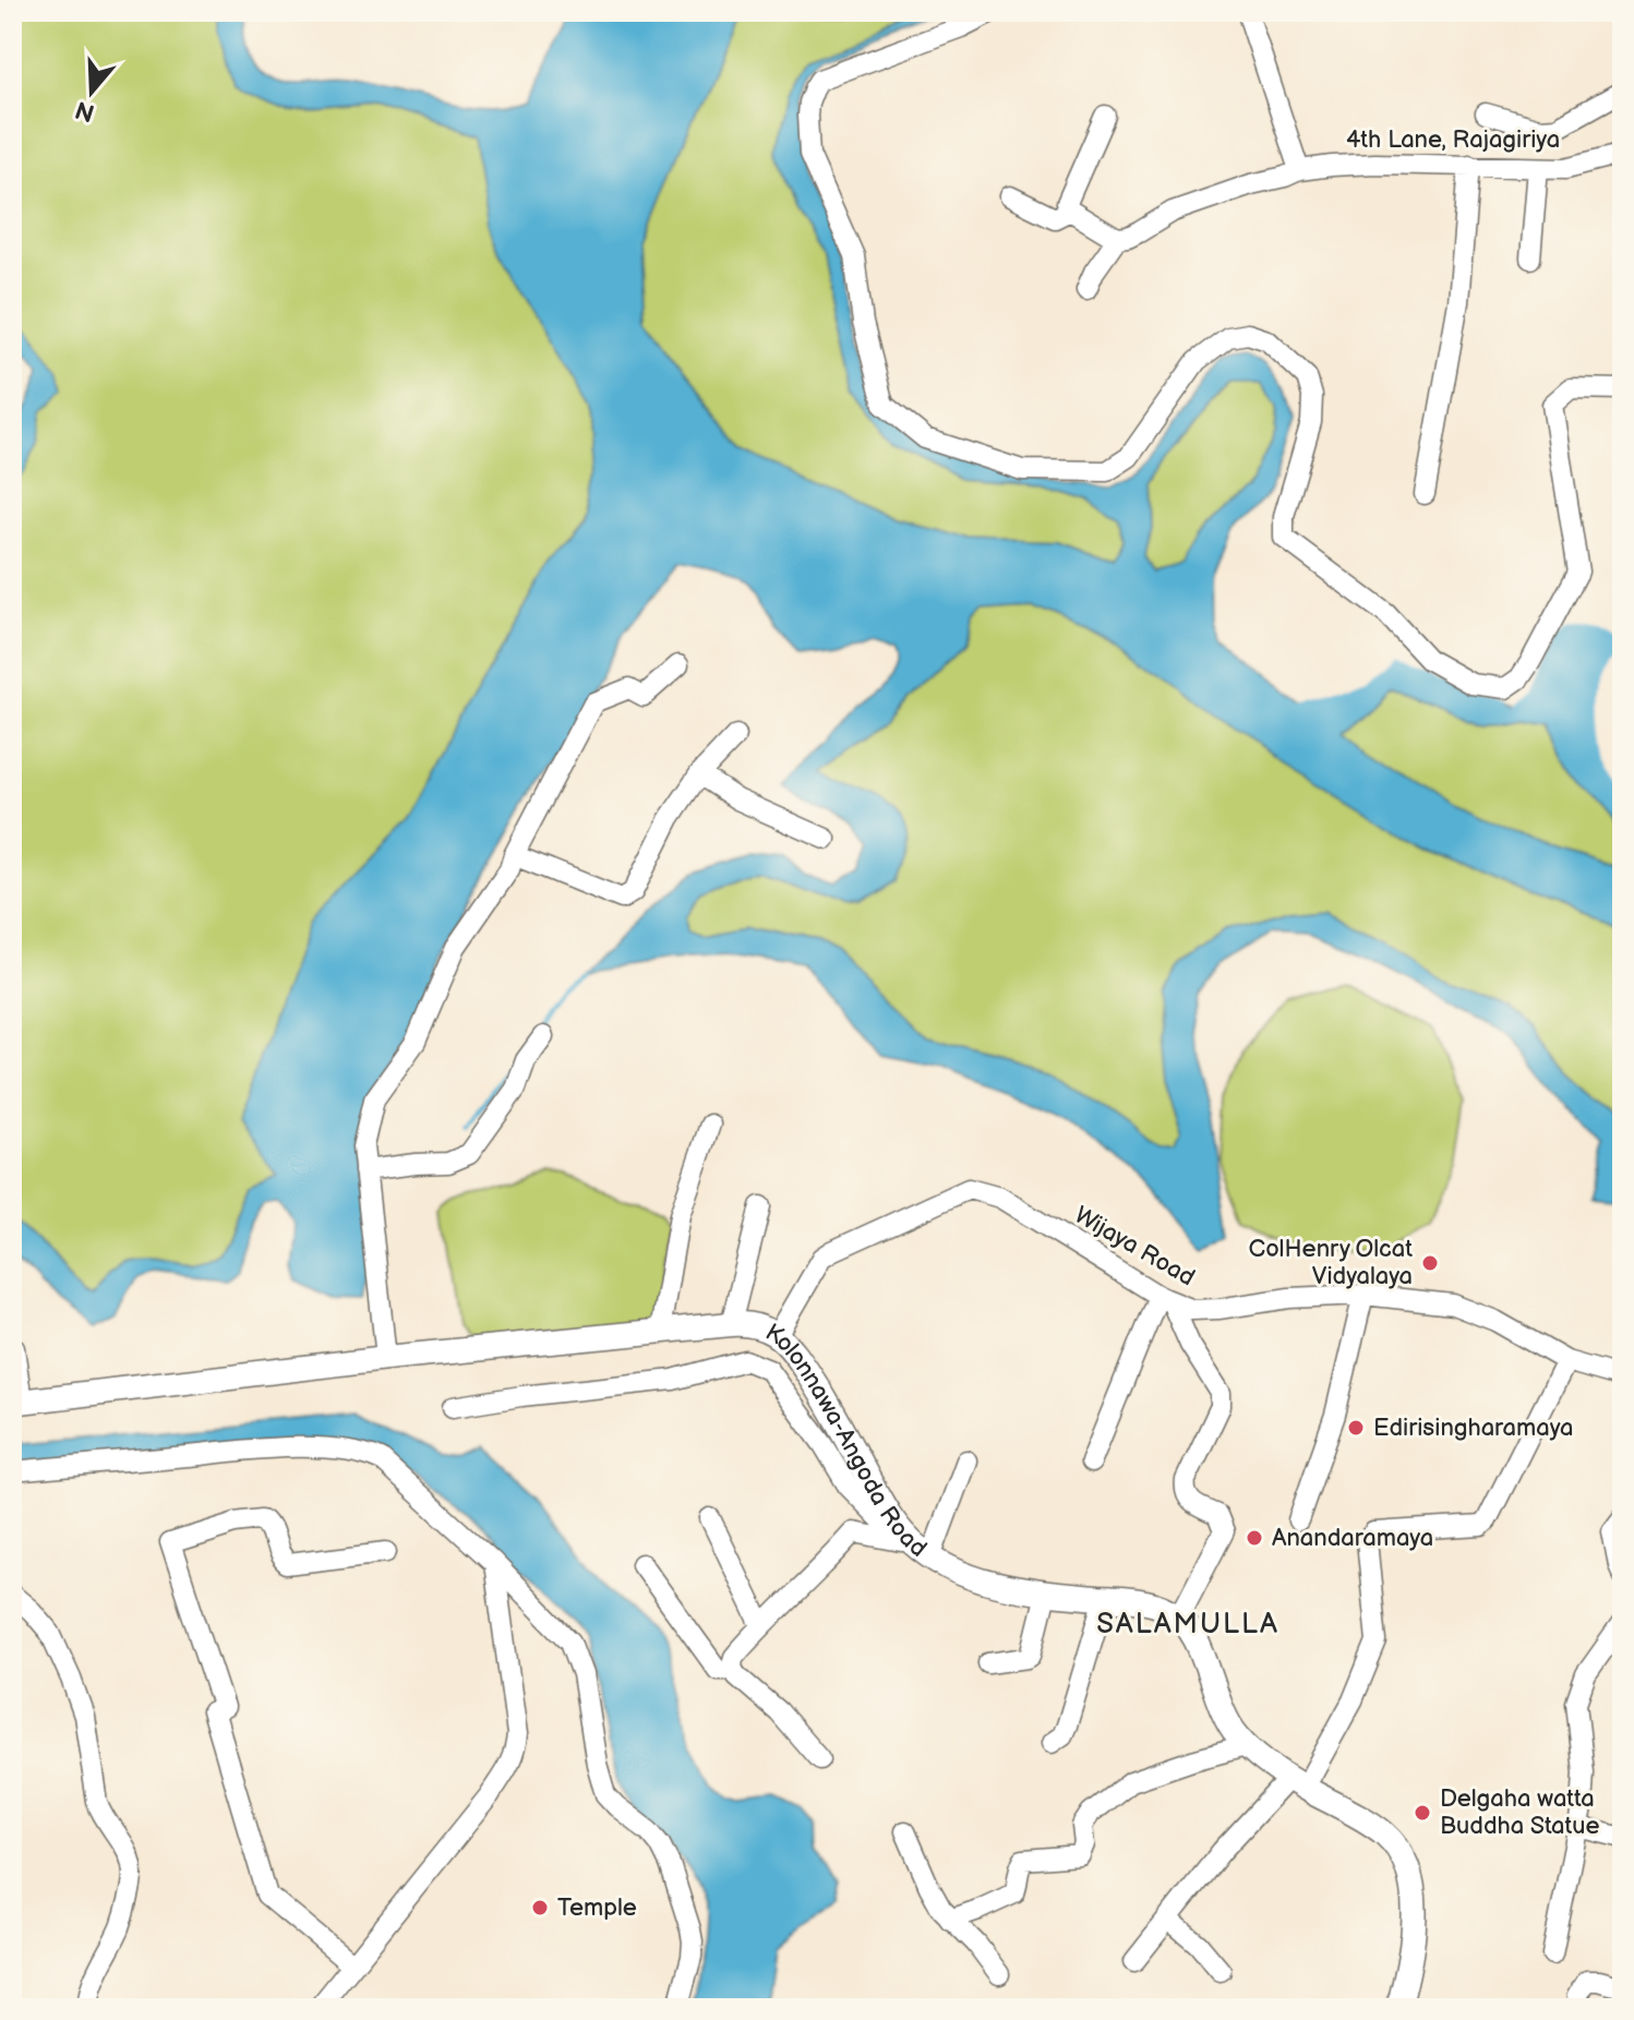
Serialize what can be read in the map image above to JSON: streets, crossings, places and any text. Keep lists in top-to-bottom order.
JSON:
{
  "streets": {
    "main road": ["Kolonnawa-Angoda Road"],
    "street": ["4th Lane, Rajagiriya", "Wijaya Road"]
  },
  "crossings": [
    ["Wijaya Road", "Kolonnawa-Angoda Road"]
  ],
  "districts": ["SALAMULLA"],
  "places": [
    "ColHenry Olcat Vidyalaya",
    "Edirisingharamaya",
    "Anandaramaya",
    "Delgaha watta Buddha Statue",
    "Temple"
  ],
  "north": "bottom"
}
